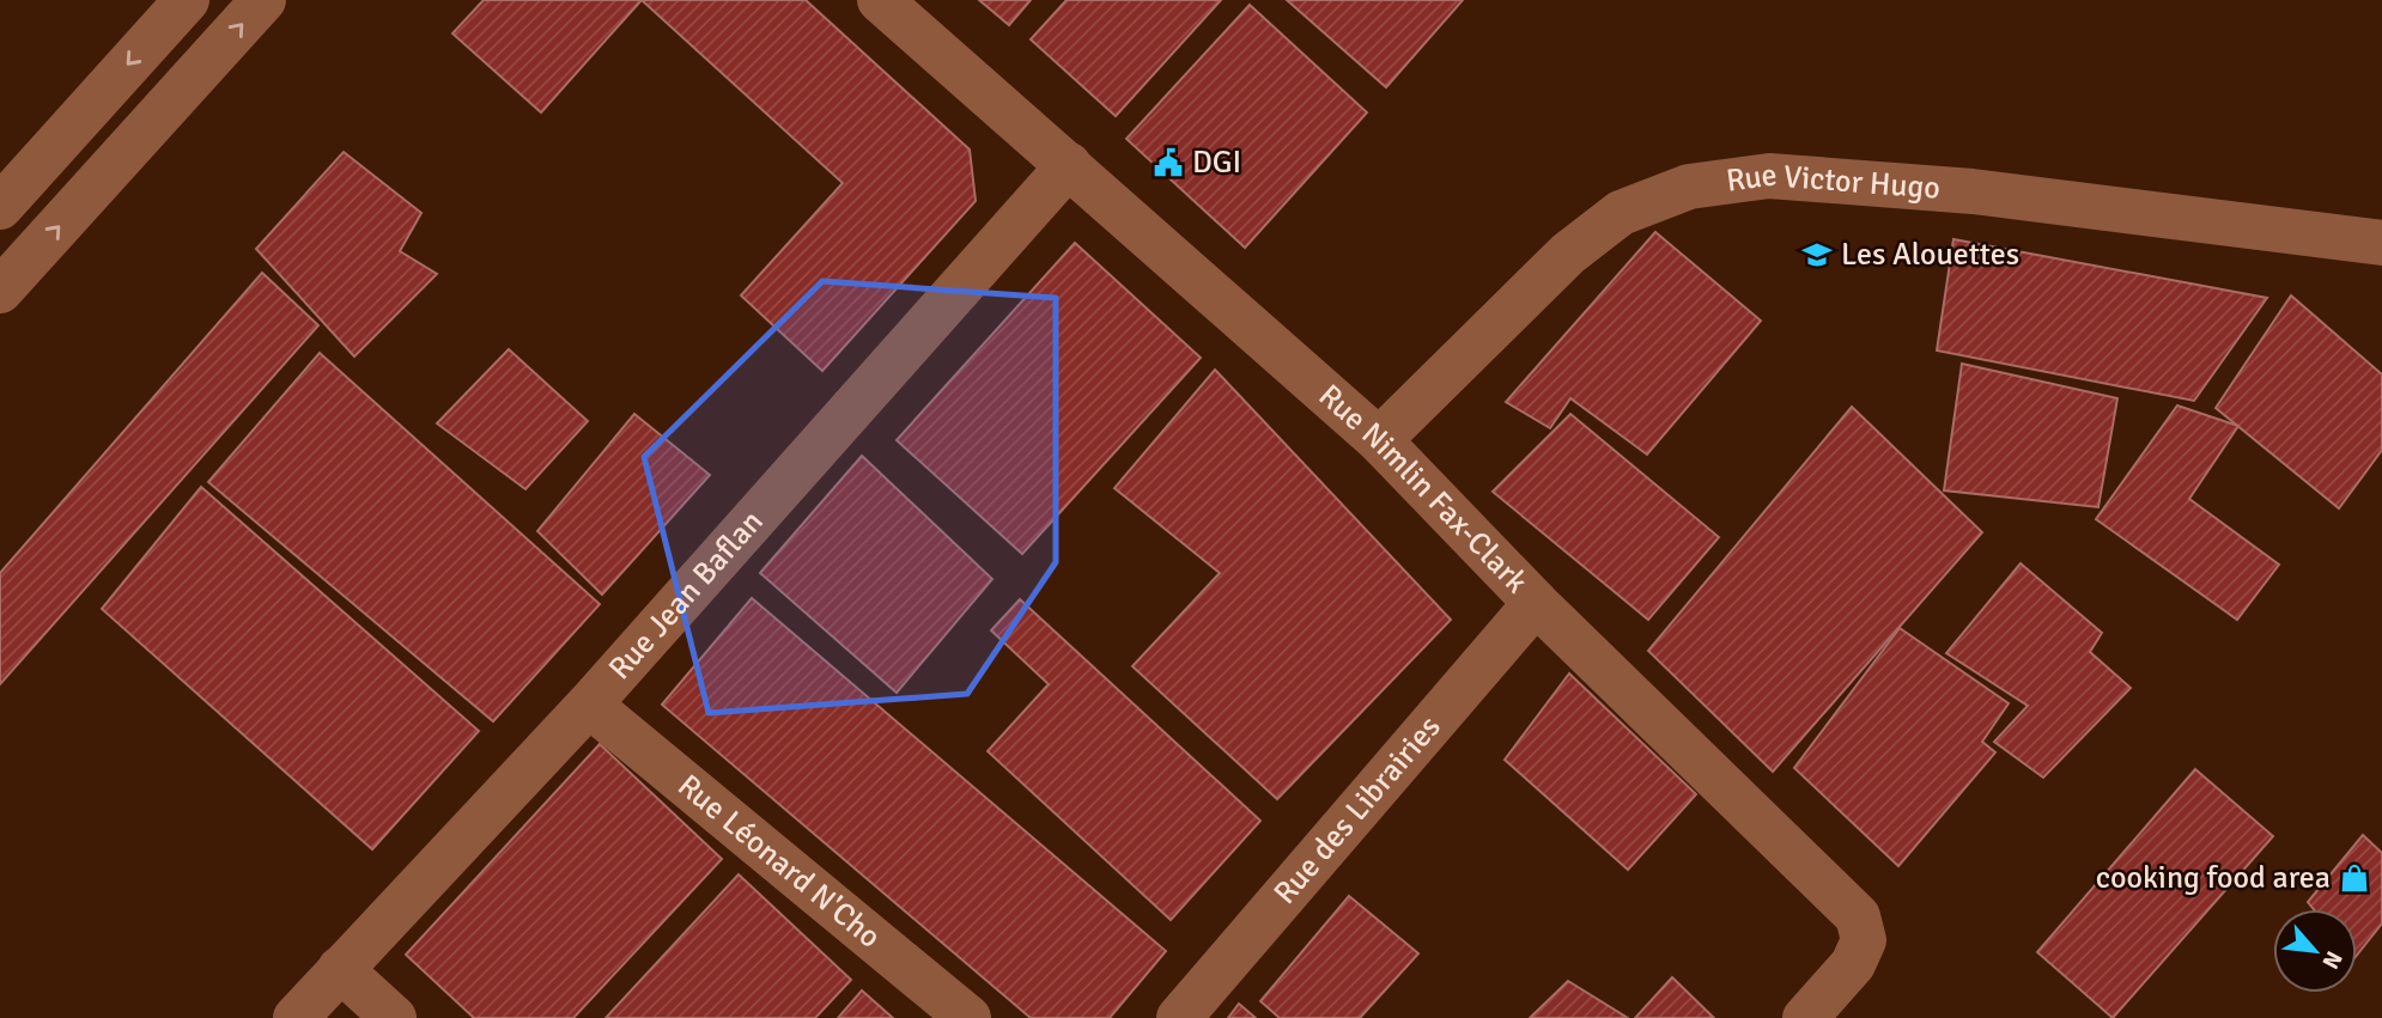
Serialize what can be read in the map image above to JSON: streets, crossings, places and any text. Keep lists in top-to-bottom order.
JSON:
{
  "streets": {
    "street": [
      "Rue Victor Hugo",
      "Rue Nimlin Fax-Clark",
      "Rue Jean Baflan",
      "Rue des Librairies",
      "Rue Léonard N'Cho"
    ]
  },
  "crossings": [
    ["Rue Victor Hugo", "Rue Nimlin Fax-Clark"],
    ["Rue Nimlin Fax-Clark", "Rue Jean Baflan"],
    ["Rue Nimlin Fax-Clark", "Rue des Librairies"],
    ["Rue Jean Baflan", "Rue Léonard N'Cho"]
  ],
  "places": {
    "public building": ["DGI"],
    "school or university": ["Les Alouettes"],
    "shop": ["cooking food area"]
  },
  "north": "bottom right"
}
